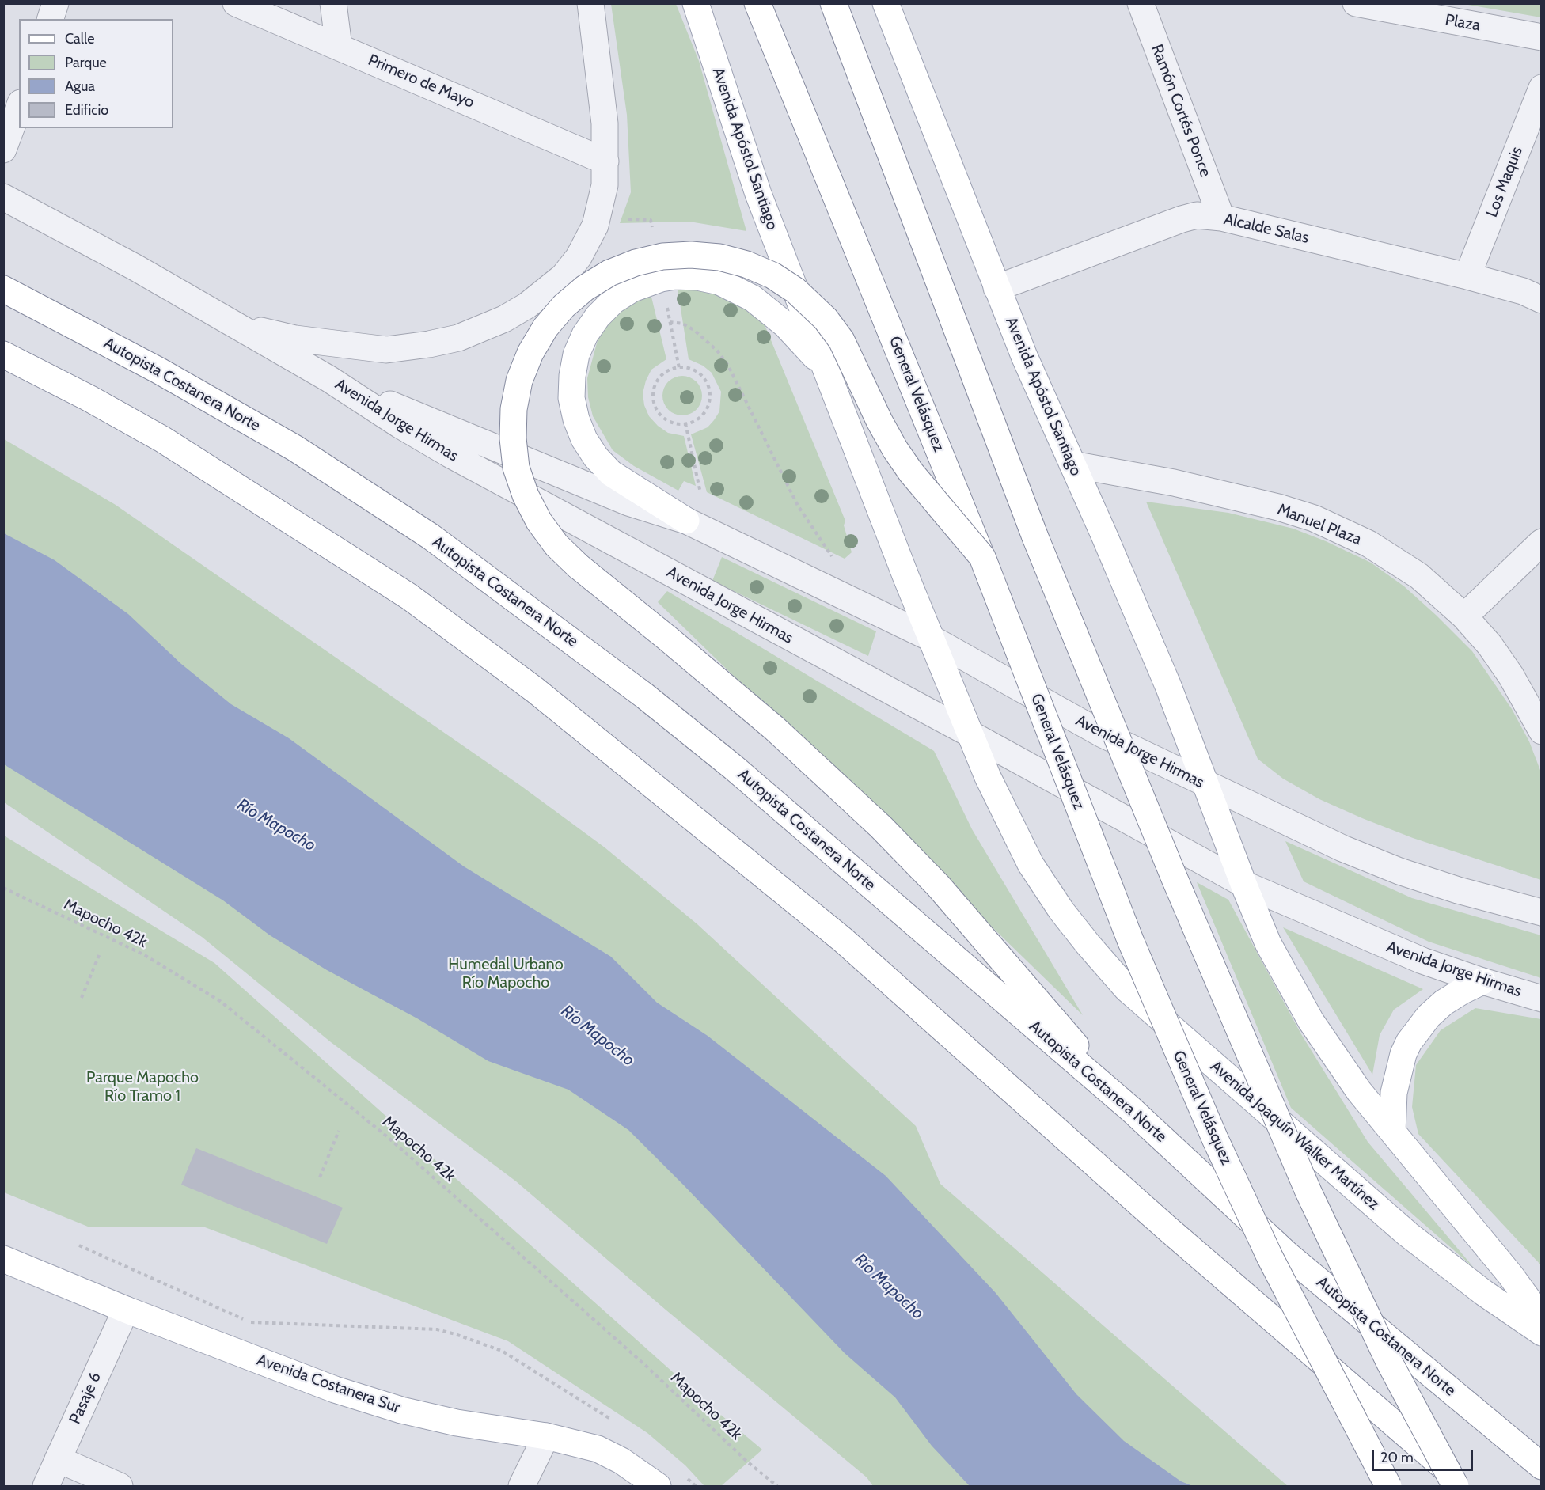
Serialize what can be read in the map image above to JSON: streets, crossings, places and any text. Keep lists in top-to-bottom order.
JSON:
{
  "streets": {
    "main road": [
      "Avenida Apóstol Santiago",
      "Autopista Costanera Norte",
      "General Velásquez",
      "Avenida Joaquín Walker Martínez",
      "Avenida Costanera Sur"
    ],
    "street": [
      "Plaza",
      "Primero de Mayo",
      "Ramón Cortés Ponce",
      "Los Maquis",
      "Alcalde Salas",
      "Avenida Jorge Hirmas",
      "Manuel Plaza",
      "Pasaje 6"
    ],
    "path": ["Mapocho 42k"]
  },
  "crossings": [
    ["Ramón Cortés Ponce", "Alcalde Salas"],
    ["Avenida Apóstol Santiago", "Alcalde Salas"],
    ["Avenida Apóstol Santiago", "Avenida Jorge Hirmas"],
    ["Avenida Apóstol Santiago", "Manuel Plaza"],
    ["Avenida Apóstol Santiago", "Avenida Joaquín Walker Martínez"],
    ["Los Maquis", "Alcalde Salas"],
    ["Avenida Jorge Hirmas", "Avenida Joaquín Walker Martínez"],
    ["Avenida Costanera Sur", "Pasaje 6"]
  ],
  "water": ["Río Mapocho"],
  "parks": ["Humedal Urbano Río Mapocho", "Parque Mapocho Río Tramo 1"],
  "legend": [
    "Calle",
    "Parque",
    "Agua",
    "Edificio"
  ],
  "scale_bar": "20 m"
}
